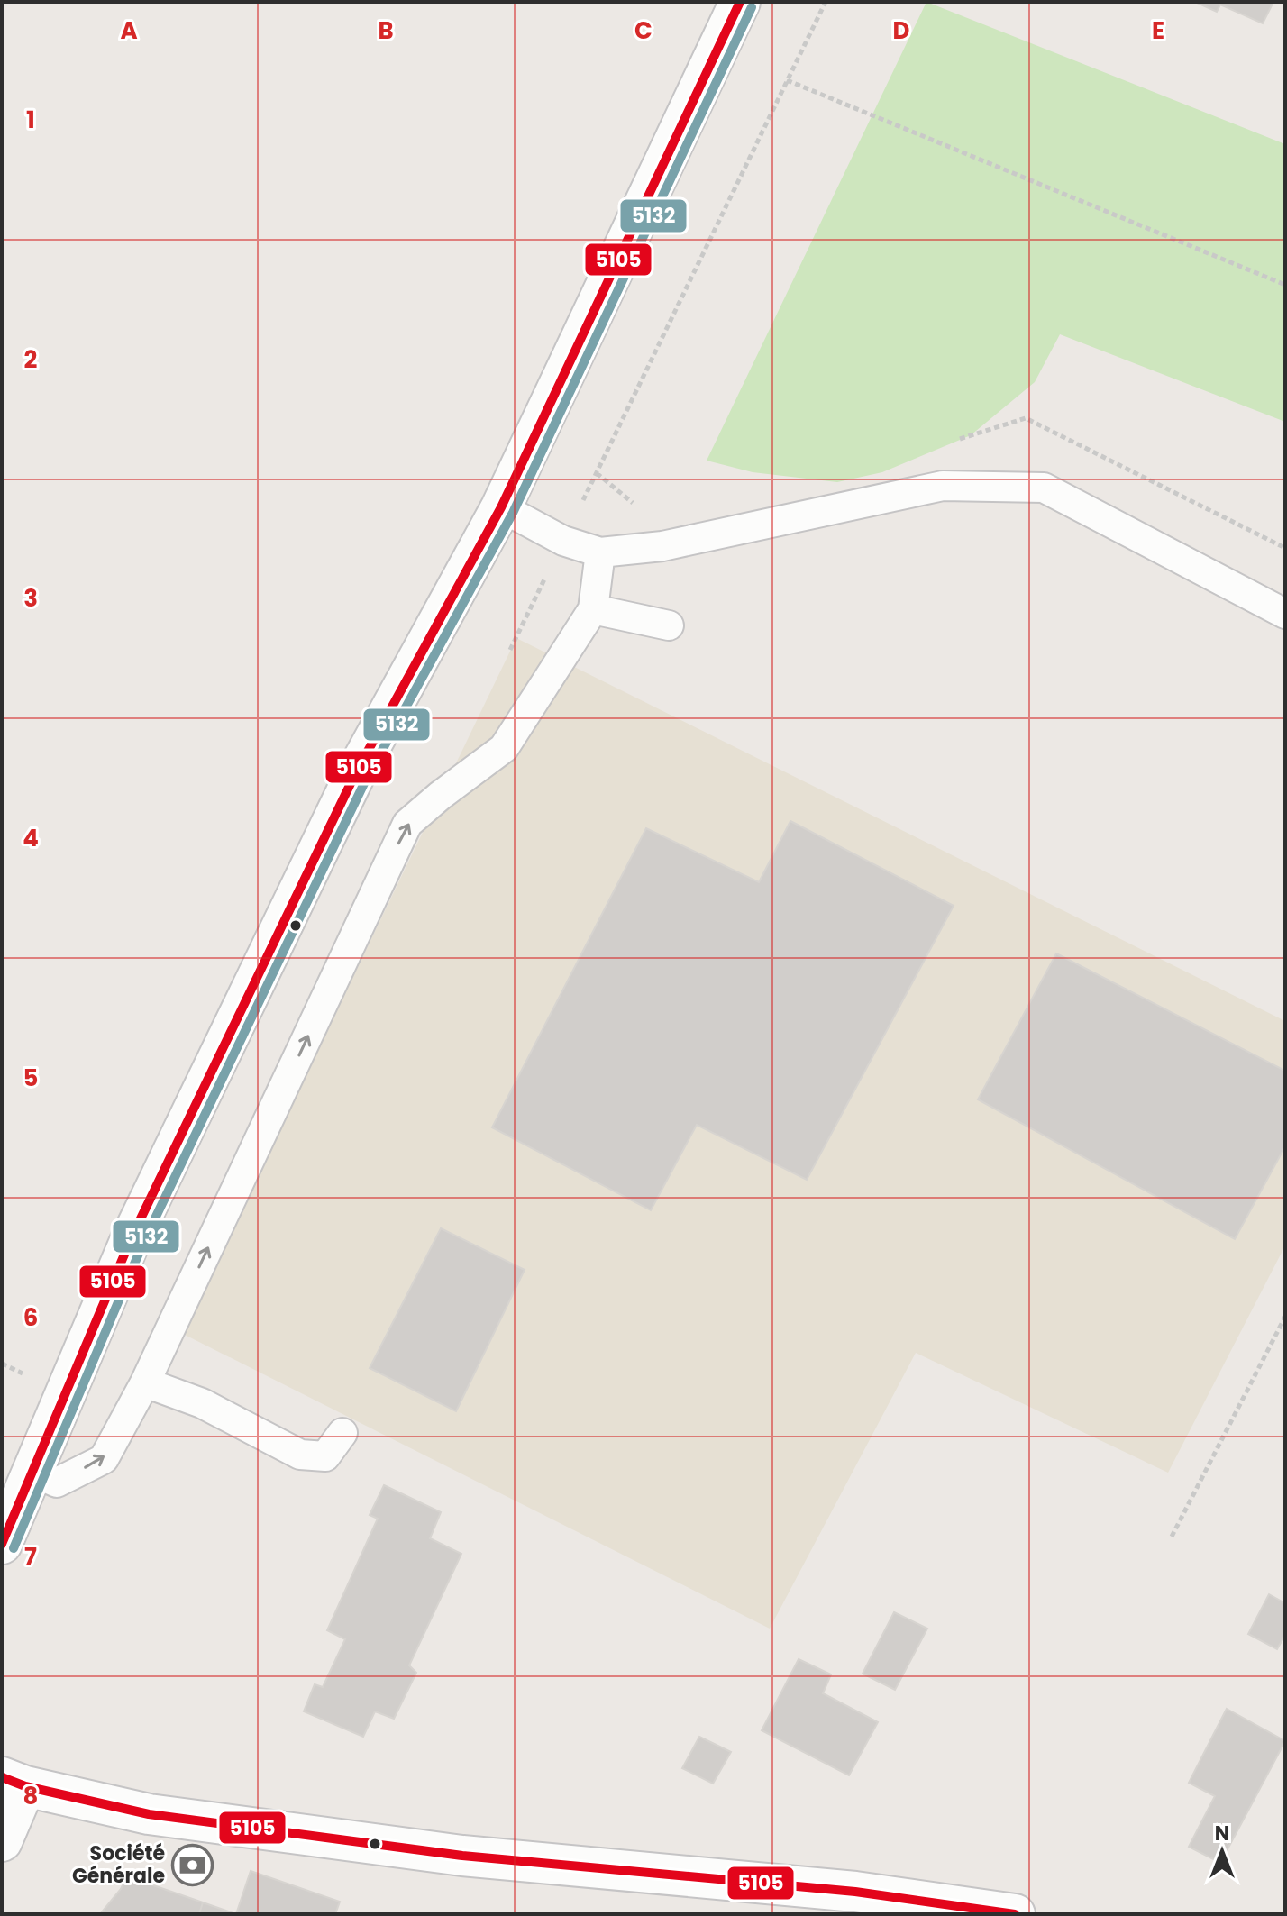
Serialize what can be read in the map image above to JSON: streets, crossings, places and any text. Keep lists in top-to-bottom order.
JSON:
{
  "places": {
    "bank": ["Société Générale"]
  },
  "lines": ["transit line 5105", "transit line 5132"],
  "north": "top",
  "grid": {
    "columns": [
      "A",
      "B",
      "C",
      "D",
      "E"
    ],
    "rows": [
      "1",
      "2",
      "3",
      "4",
      "5",
      "6",
      "7",
      "8"
    ]
  }
}
